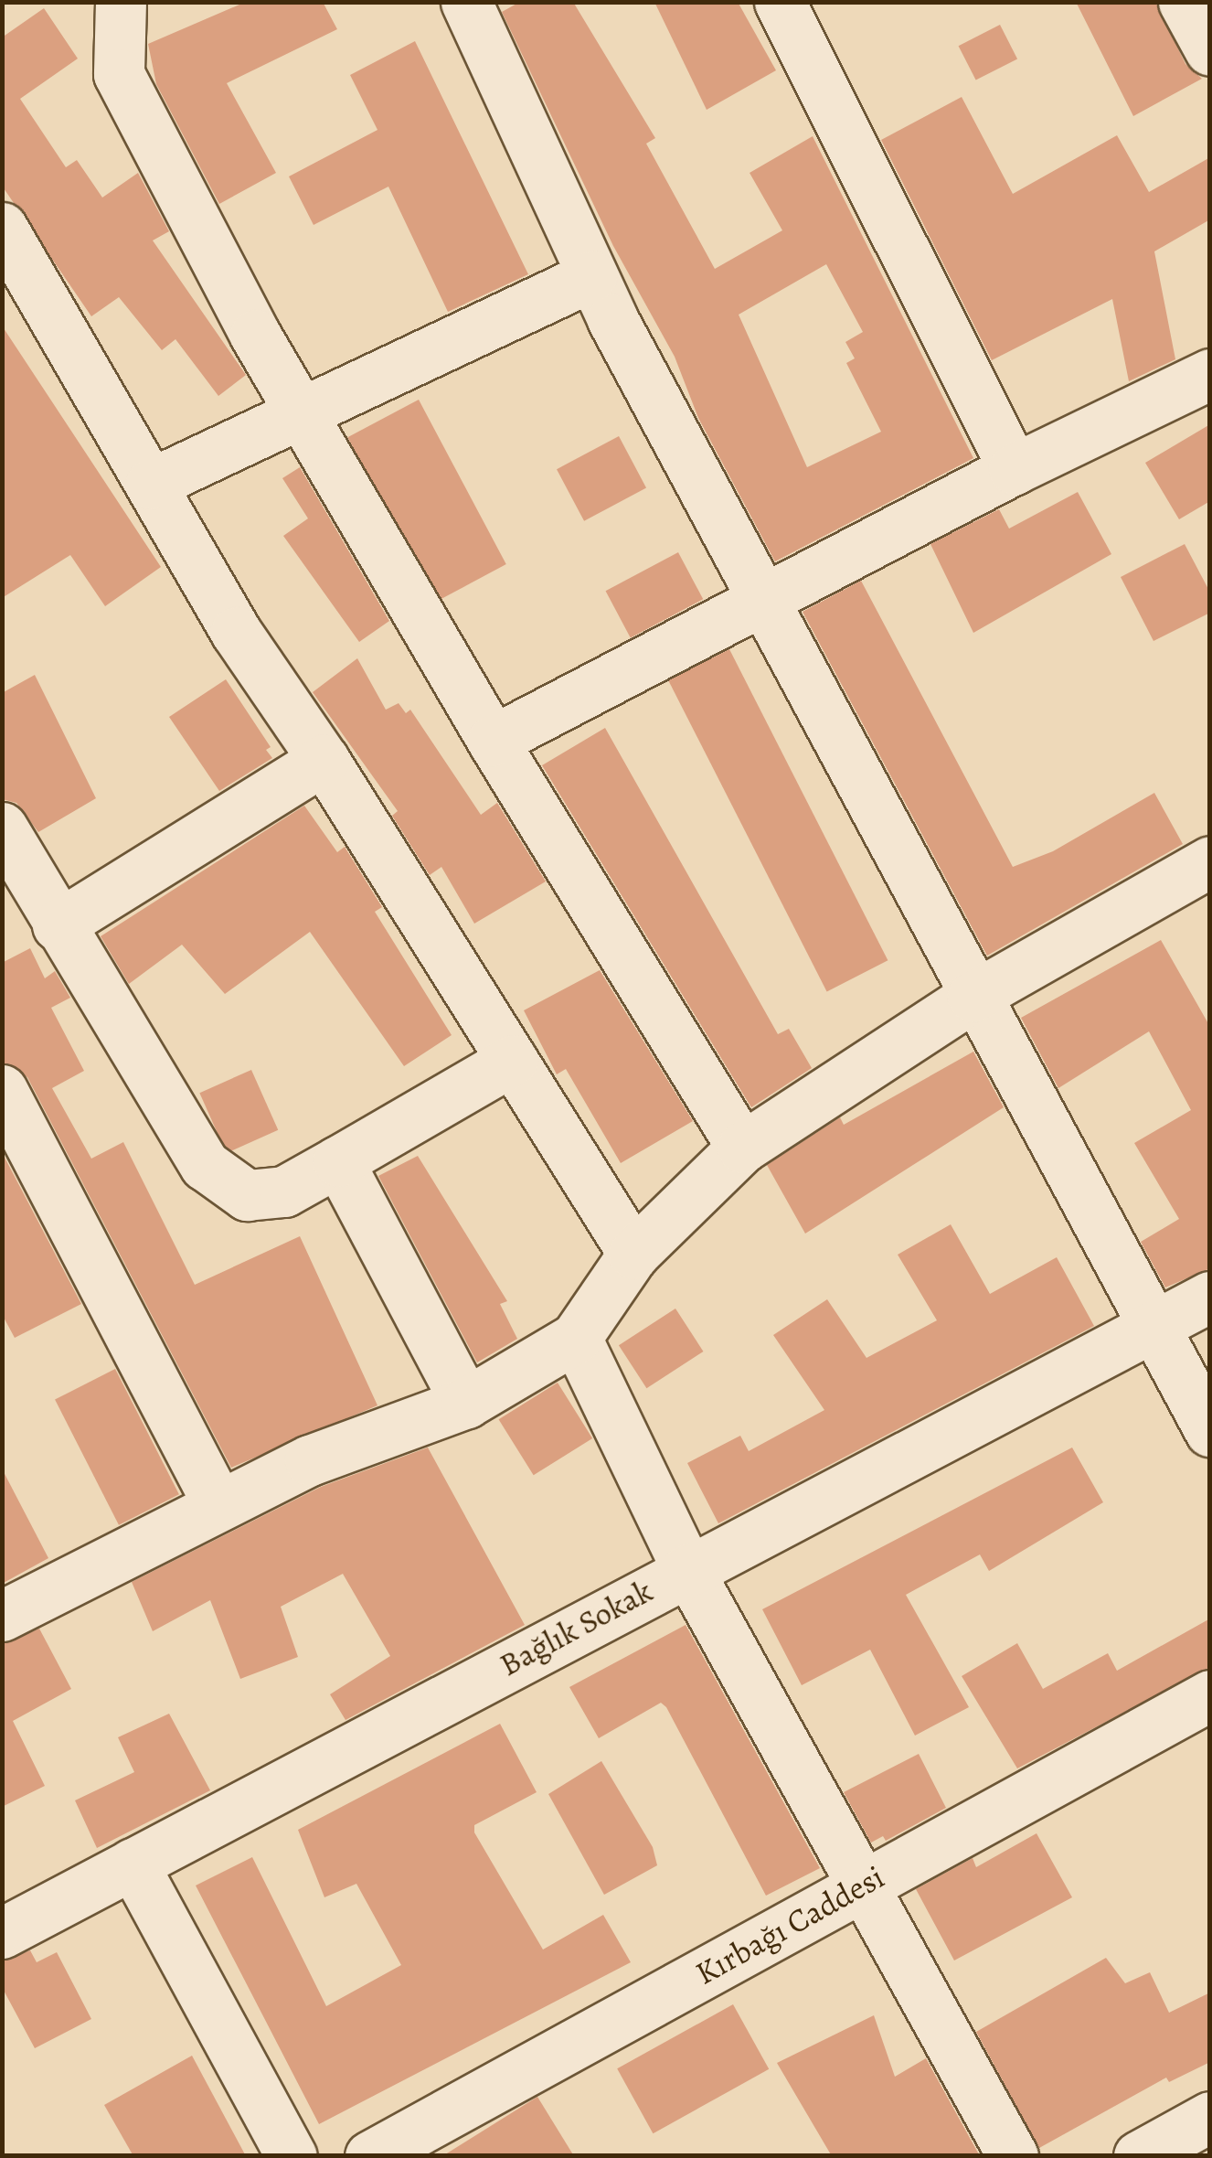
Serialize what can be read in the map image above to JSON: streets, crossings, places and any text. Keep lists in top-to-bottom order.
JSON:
{
  "streets": {
    "street": ["Bağlık Sokak", "Kırbağı Caddesi"]
  }
}
